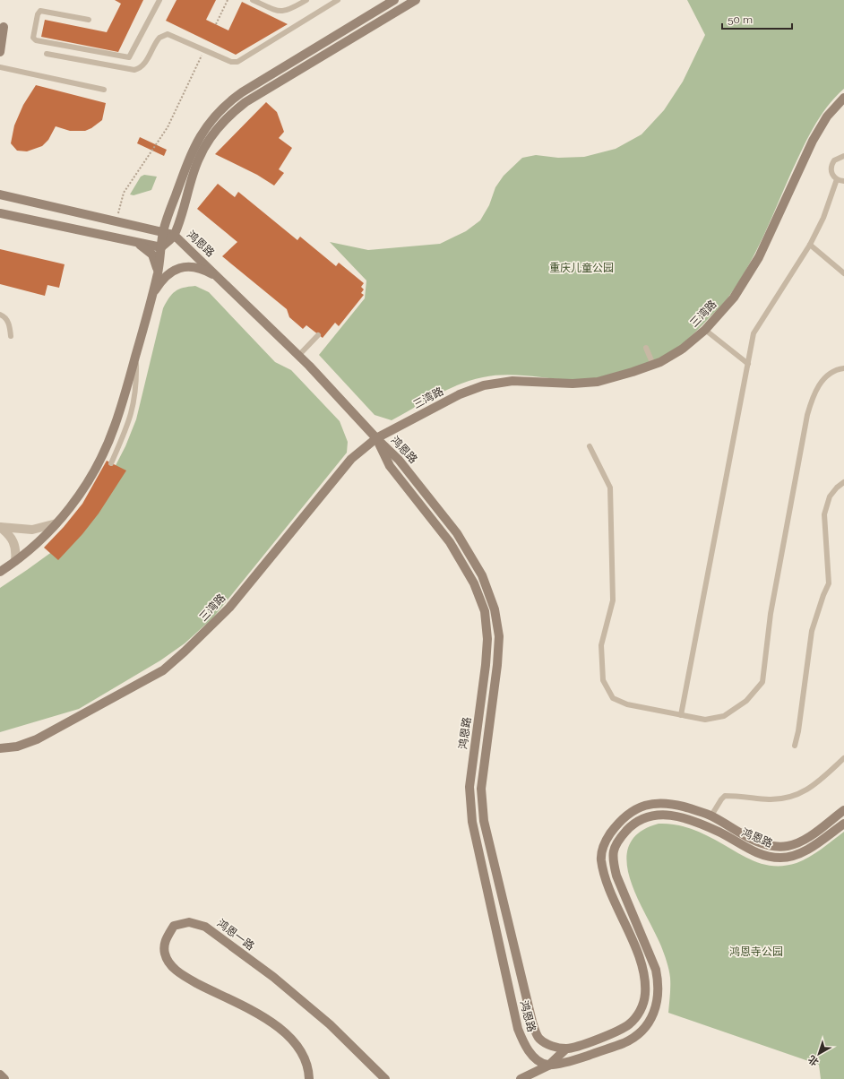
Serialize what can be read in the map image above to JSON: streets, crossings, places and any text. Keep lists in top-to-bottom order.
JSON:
{
  "streets": {
    "main road": ["鸿恩路", "三湾路", "鸿恩一路"]
  },
  "crossings": [
    ["鸿恩路", "三湾路"]
  ],
  "parks": ["重庆儿童公园", "鸿恩寺公园"],
  "scale_bar": "50 m",
  "north": "bottom left"
}
